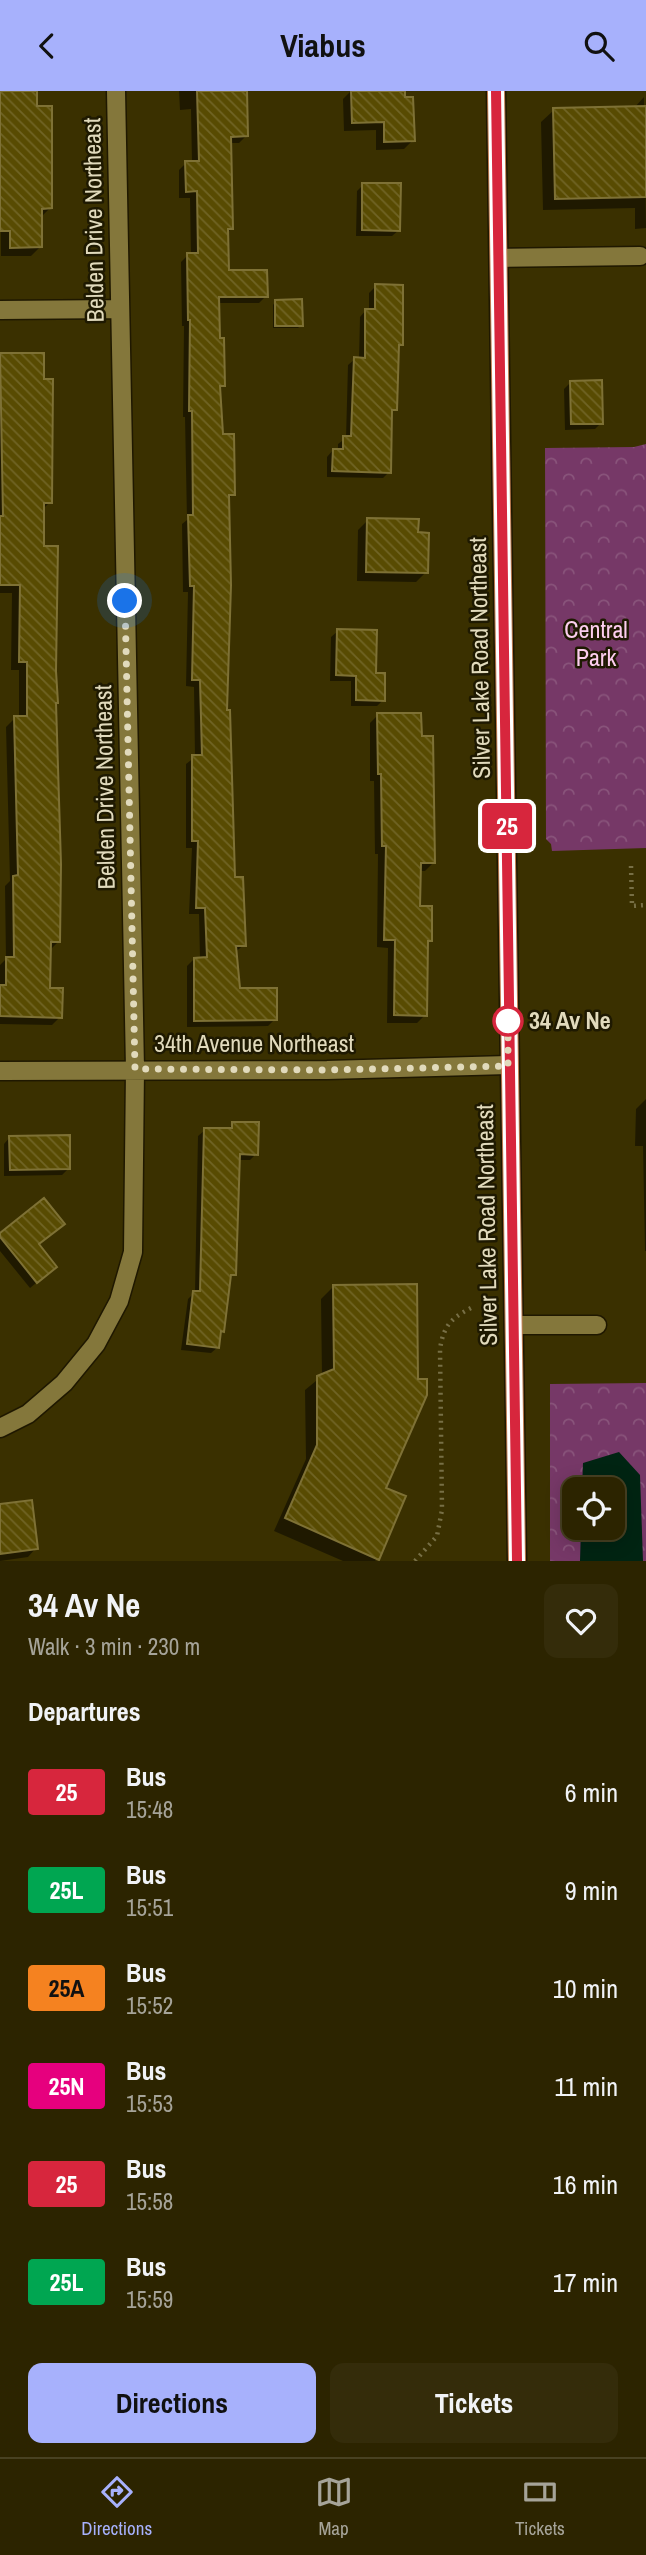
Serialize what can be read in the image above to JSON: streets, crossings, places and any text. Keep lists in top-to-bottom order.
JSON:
{
  "streets": {
    "main road": ["Silver Lake Road Northeast"],
    "street": ["Belden Drive Northeast", "34th Avenue Northeast"]
  },
  "crossings": [
    ["Belden Drive Northeast", "34th Avenue Northeast"],
    ["Silver Lake Road Northeast", "34th Avenue Northeast"]
  ],
  "parks": ["Central Park"],
  "places": ["34 Av Ne"],
  "lines": ["bus line 25"],
  "page": {
    "header": "Viabus",
    "on_map": "25",
    "heading": [
      ["34 Av Ne", "Walk · 3 min · 230 m"],
      "Departures"
    ],
    "list": [
      {
        "mark": "25",
        "name": "Bus",
        "note": "15:48",
        "value": "6 min"
      },
      {
        "mark": "25L",
        "name": "Bus",
        "note": "15:51",
        "value": "9 min"
      },
      {
        "mark": "25A",
        "name": "Bus",
        "note": "15:52",
        "value": "10 min"
      },
      {
        "mark": "25N",
        "name": "Bus",
        "note": "15:53",
        "value": "11 min"
      },
      {
        "mark": "25",
        "name": "Bus",
        "note": "15:58",
        "value": "16 min"
      },
      {
        "mark": "25L",
        "name": "Bus",
        "note": "15:59",
        "value": "17 min"
      }
    ],
    "buttons": ["Directions", "Tickets"],
    "tabs": ["Directions", "Map", "Tickets"]
  }
}
